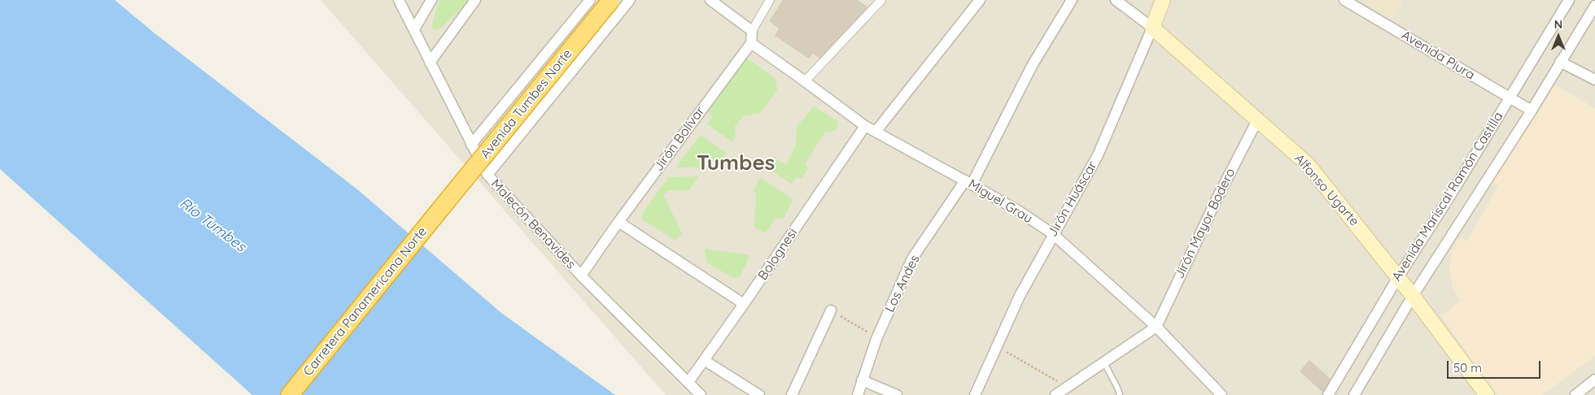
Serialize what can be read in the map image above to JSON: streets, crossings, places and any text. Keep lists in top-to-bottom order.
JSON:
{
  "streets": {
    "highway": ["Avenida Tumbes Norte", "Carretera Panamericana Norte"],
    "main road": ["Alfonso Ugarte", "Jirón Huáscar"],
    "street": [
      "Avenida Piura",
      "Jirón Bolívar",
      "Avenida Mariscal Ramón Castilla",
      "Miguel Grau",
      "Jirón Mayor Bodero",
      "Malecón Benavides",
      "Bolognesi",
      "Los Andes"
    ]
  },
  "crossings": [
    ["Avenida Piura", "Avenida Mariscal Ramón Castilla"],
    ["Avenida Tumbes Norte", "Carretera Panamericana Norte"],
    ["Jirón Bolívar", "Miguel Grau"],
    ["Jirón Bolívar", "Malecón Benavides"],
    ["Alfonso Ugarte", "Avenida Mariscal Ramón Castilla"],
    ["Alfonso Ugarte", "Jirón Huáscar"],
    ["Alfonso Ugarte", "Jirón Mayor Bodero"],
    ["Jirón Huáscar", "Miguel Grau"],
    ["Miguel Grau", "Jirón Mayor Bodero"],
    ["Miguel Grau", "Bolognesi"],
    ["Miguel Grau", "Los Andes"],
    ["Malecón Benavides", "Bolognesi"]
  ],
  "districts": ["Tumbes"],
  "water": ["Río Tumbes"],
  "scale_bar": "50 m",
  "north": "top"
}
